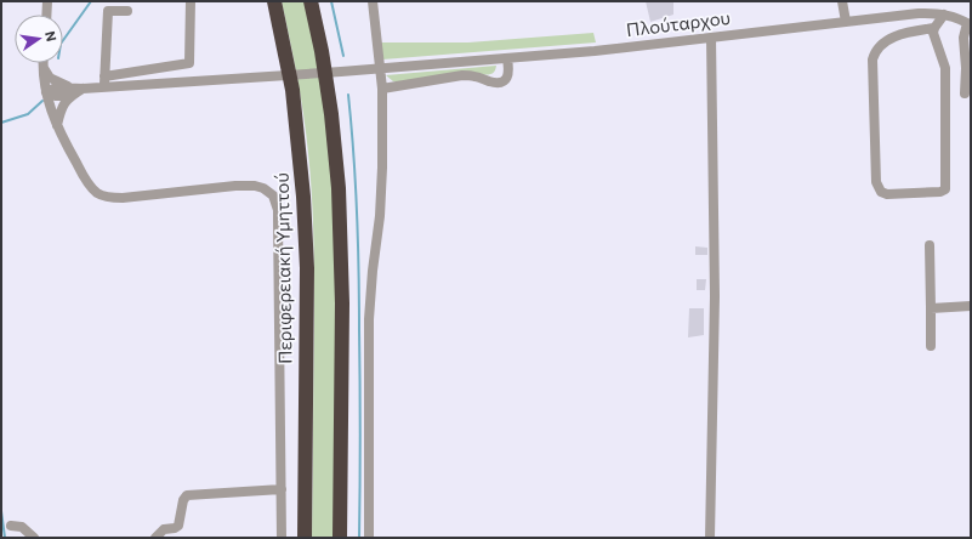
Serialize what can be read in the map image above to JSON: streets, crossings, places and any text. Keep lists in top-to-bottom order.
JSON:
{
  "streets": {
    "highway": ["Περιφερειακή Υμηττού"],
    "street": ["Πλούταρχου"]
  },
  "north": "right"
}
